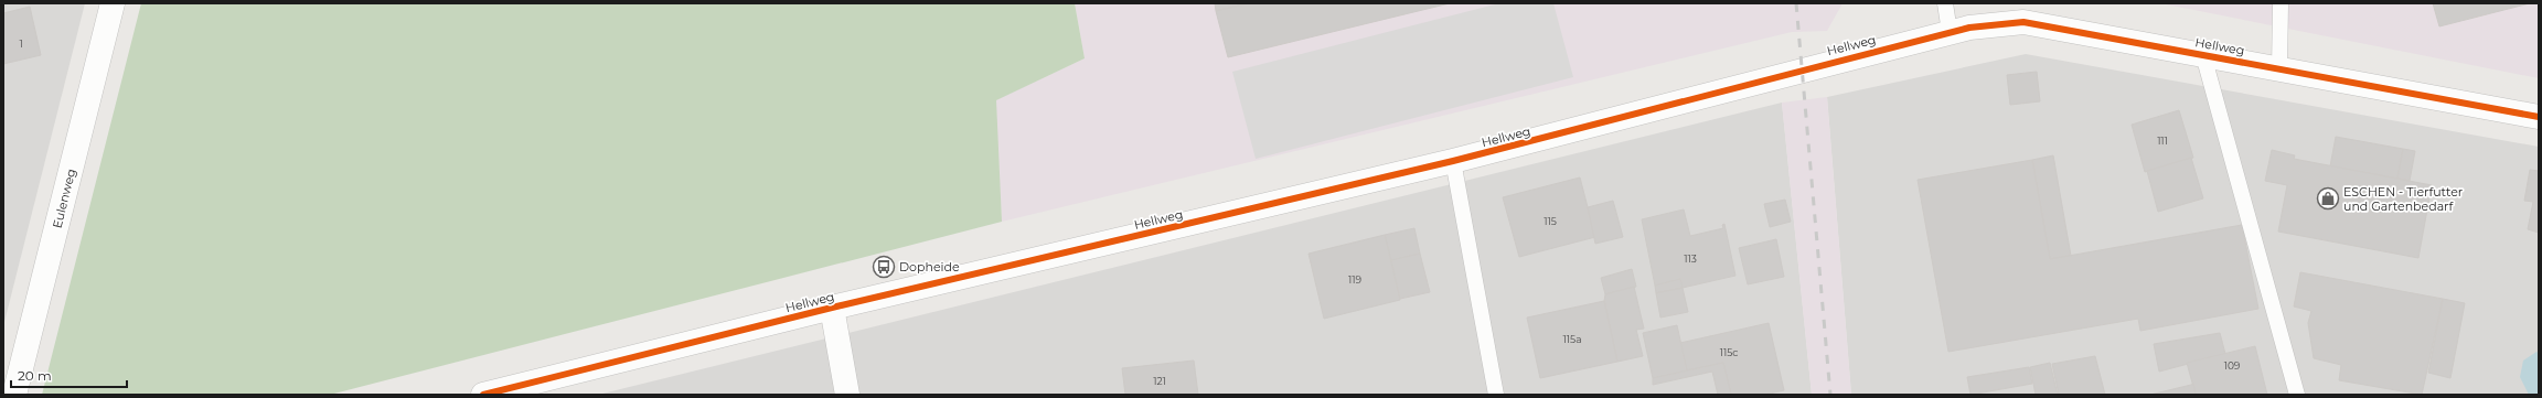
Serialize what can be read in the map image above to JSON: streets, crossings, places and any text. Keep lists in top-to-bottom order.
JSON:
{
  "streets": {
    "street": ["Hellweg", "Eulenweg"]
  },
  "places": {
    "shop": ["ESCHEN - Tierfutter und Gartenbedarf"],
    "bus stop": ["Dopheide"]
  },
  "house_numbers": [
    "1",
    "111",
    "115",
    "113",
    "119",
    "115a",
    "115c",
    "109",
    "121"
  ],
  "scale_bar": "20 m"
}
